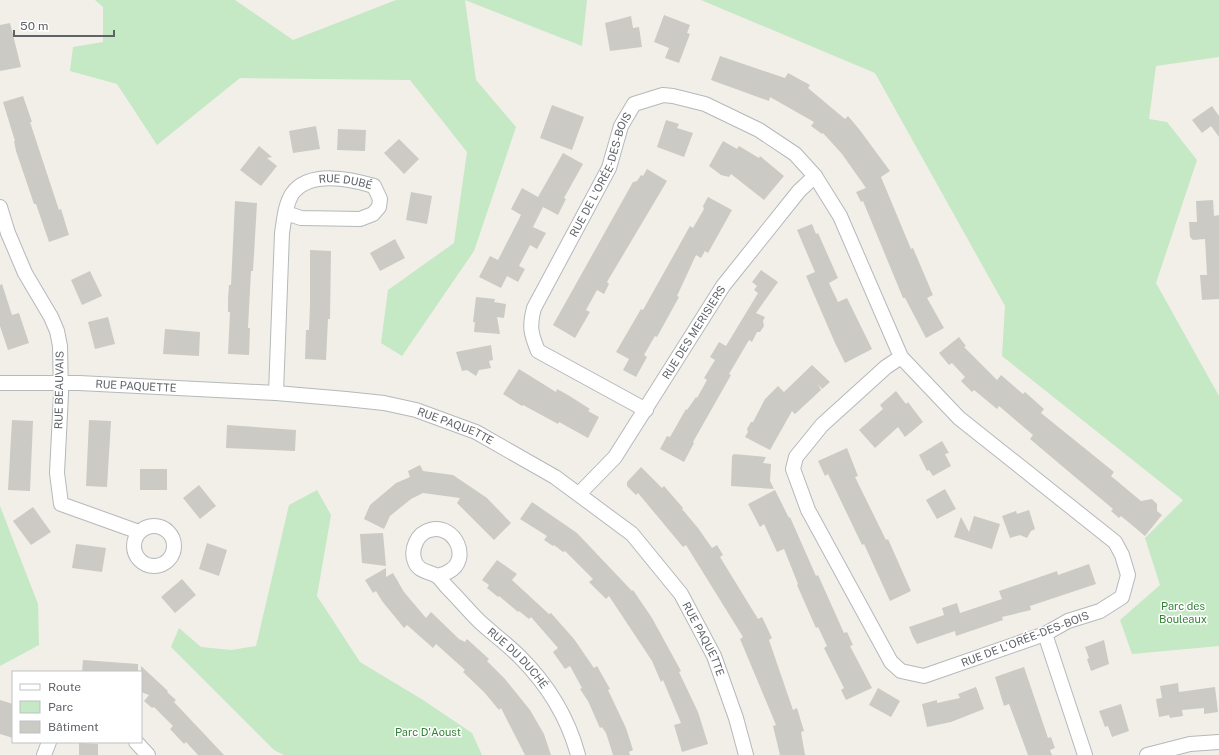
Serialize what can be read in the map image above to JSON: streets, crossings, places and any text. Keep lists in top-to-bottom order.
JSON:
{
  "streets": {
    "street": [
      "RUE DE L'ORÉE-DES-BOIS",
      "RUE DUBÉ",
      "RUE DES MERISIERS",
      "RUE PAQUETTE",
      "RUE BEAUVAIS",
      "RUE DU DUCHÉ"
    ]
  },
  "crossings": [
    ["RUE DE L'ORÉE-DES-BOIS", "RUE DES MERISIERS"],
    ["RUE DUBÉ", "RUE PAQUETTE"],
    ["RUE DES MERISIERS", "RUE PAQUETTE"],
    ["RUE PAQUETTE", "RUE BEAUVAIS"]
  ],
  "parks": ["Parc des Bouleaux", "Parc D'Aoust"],
  "legend": ["Route", "Parc", "Bâtiment"],
  "scale_bar": "50 m"
}
